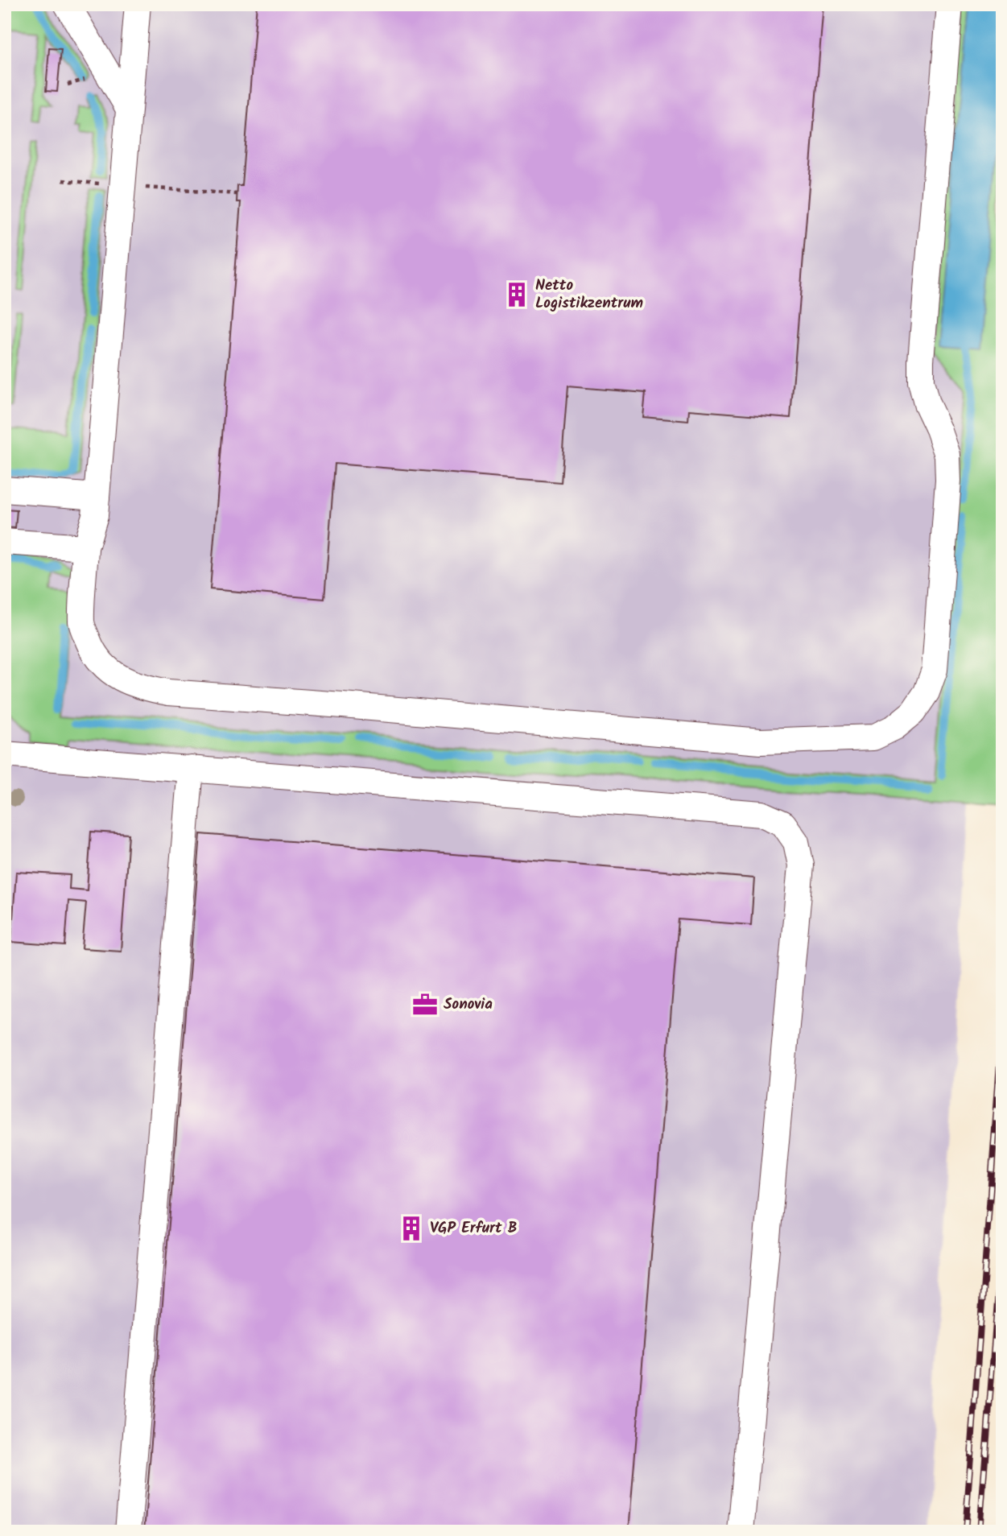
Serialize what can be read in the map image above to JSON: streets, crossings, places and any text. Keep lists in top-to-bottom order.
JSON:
{
  "places": {
    "building": ["Netto Logistikzentrum", "VGP Erfurt B"],
    "office": ["Sonovia"]
  }
}
